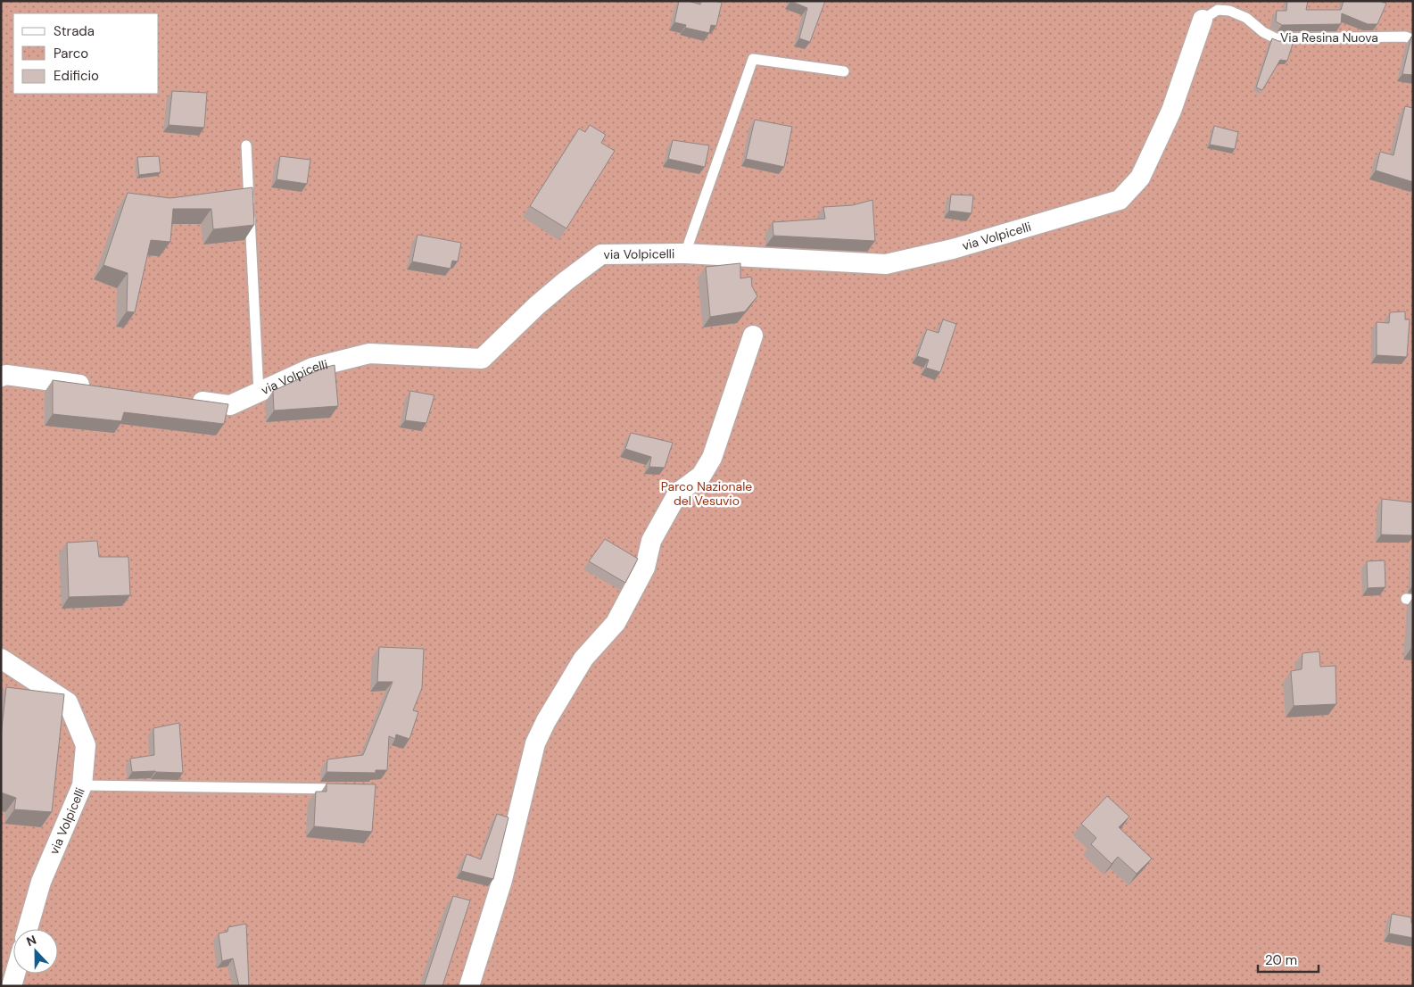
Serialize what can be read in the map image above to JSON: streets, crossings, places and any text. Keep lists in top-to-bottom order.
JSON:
{
  "streets": {
    "street": ["via Volpicelli"],
    "lane": ["Via Resina Nuova"]
  },
  "crossings": [
    ["Via Resina Nuova", "via Volpicelli"]
  ],
  "parks": ["Parco Nazionale del Vesuvio"],
  "legend": ["Strada", "Parco", "Edificio"],
  "scale_bar": "20 m",
  "north": "top"
}
